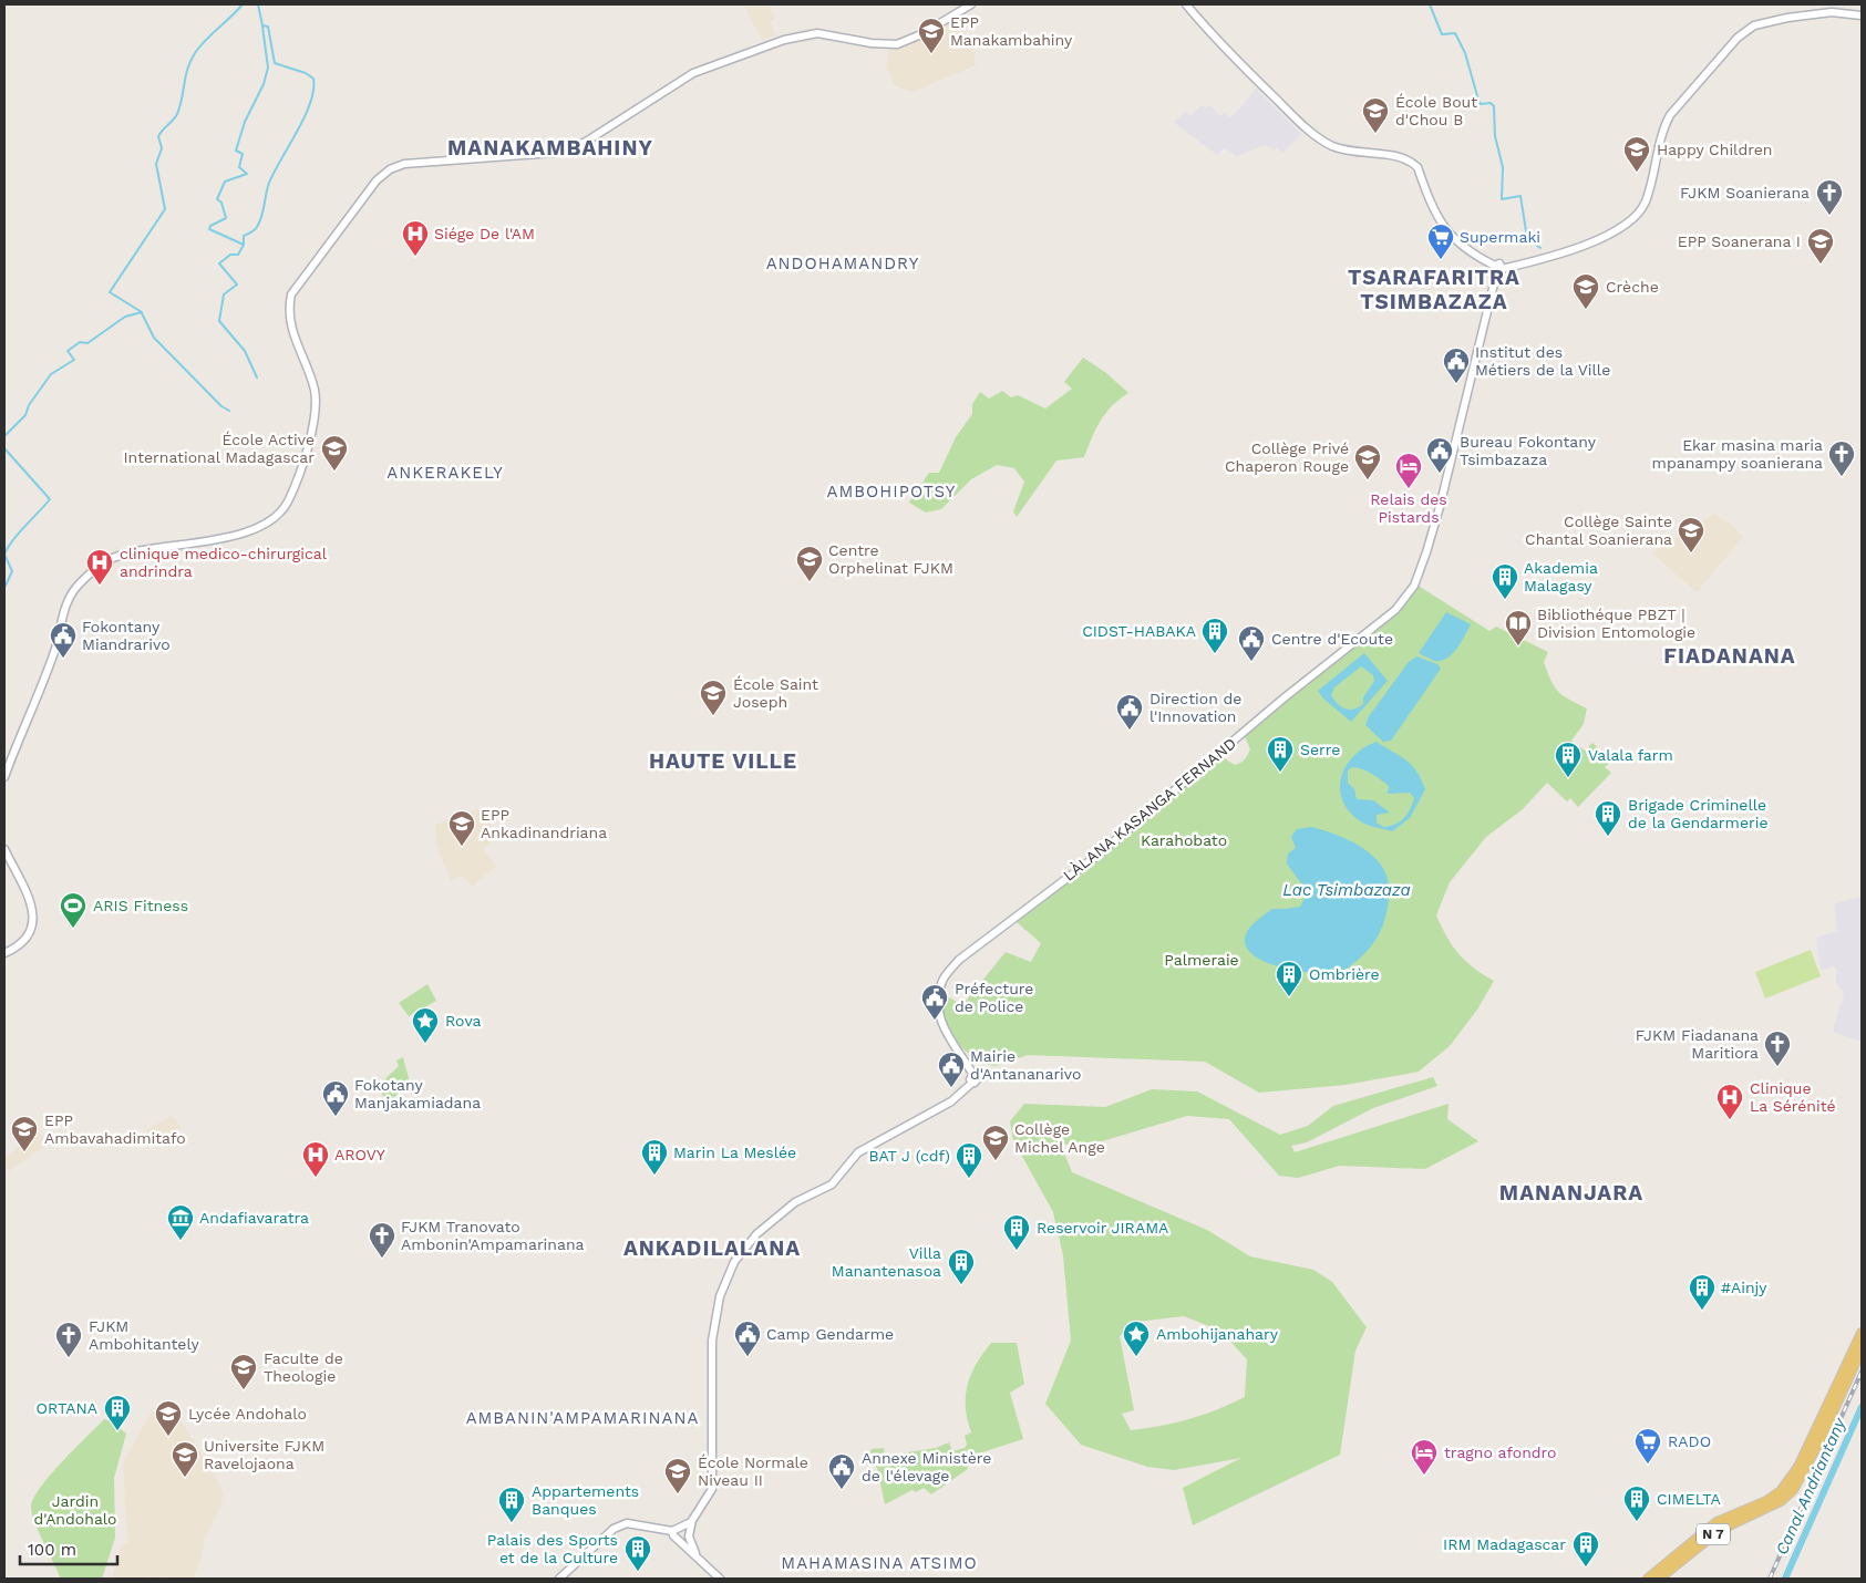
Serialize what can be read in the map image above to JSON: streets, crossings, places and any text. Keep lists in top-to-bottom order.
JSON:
{
  "streets": {
    "main road": ["N 7"],
    "street": ["LÀLANA KASANGA FERNAND"]
  },
  "districts": [
    "MANAKAMBAHINY",
    "ANDOHAMANDRY",
    "TSARAFARITRA TSIMBAZAZA",
    "ANKERAKELY",
    "AMBOHIPOTSY",
    "FIADANANA",
    "HAUTE VILLE",
    "MANANJARA",
    "ANKADILALANA",
    "AMBANIN'AMPAMARINANA",
    "MAHAMASINA ATSIMO"
  ],
  "water": ["Lac Tsimbazaza", "Canal Andriantany"],
  "parks": ["Karahobato", "Palmeraie", "Jardin d'Andohalo"],
  "places": {
    "school or university": [
      "EPP Manakambahiny",
      "École Bout d'Chou B",
      "Happy Children",
      "EPP Soanerana I",
      "Crèche",
      "École Active International Madagascar",
      "Collège Privé Chaperon Rouge",
      "Collège Sainte Chantal Soanierana",
      "Centre Orphelinat FJKM",
      "École Saint Joseph",
      "EPP Ankadinandriana",
      "EPP Ambavahadimitafo",
      "Collège Michel Ange",
      "Faculte de Theologie",
      "Lycée Andohalo",
      "Universite FJKM Ravelojaona",
      "École Normale Niveau II"
    ],
    "church": [
      "FJKM Soanierana",
      "Ekar masina maria mpanampy soanierana",
      "FJKM Fiadanana Maritiora",
      "FJKM Tranovato Ambonin'Ampamarinana",
      "FJKM Ambohitantely"
    ],
    "hospital": [
      "Siége De l'AM",
      "clinique medico-chirurgical andrindra",
      "Clinique La Sérénité",
      "AROVY"
    ],
    "supermarket": ["Supermaki", "RADO"],
    "public building": [
      "Institut des Métiers de la Ville",
      "Bureau Fokontany Tsimbazaza",
      "Fokontany Miandrarivo",
      "Centre d'Ecoute",
      "Direction de l'Innovation",
      "Préfecture de Police",
      "Mairie d'Antananarivo",
      "Fokotany Manjakamiadana",
      "Camp Gendarme",
      "Annexe Ministère de l'élevage"
    ],
    "hotel": ["Relais des Pistards", "tragno afondro"],
    "building": [
      "Akademia Malagasy",
      "CIDST-HABAKA",
      "Serre",
      "Valala farm",
      "Brigade Criminelle de la Gendarmerie",
      "Ombrière",
      "Marin La Meslée",
      "BAT J (cdf)",
      "Reservoir JIRAMA",
      "Villa Manantenasoa",
      "#Ainjy",
      "ORTANA",
      "CIMELTA",
      "Appartements Banques",
      "IRM Madagascar",
      "Palais des Sports et de la Culture"
    ],
    "library": ["Bibliothéque PBZT | Division Entomologie"],
    "sports": ["ARIS Fitness"],
    "place": ["Rova", "Ambohijanahary"],
    "museum": ["Andafiavaratra"]
  },
  "scale_bar": "100 m"
}
